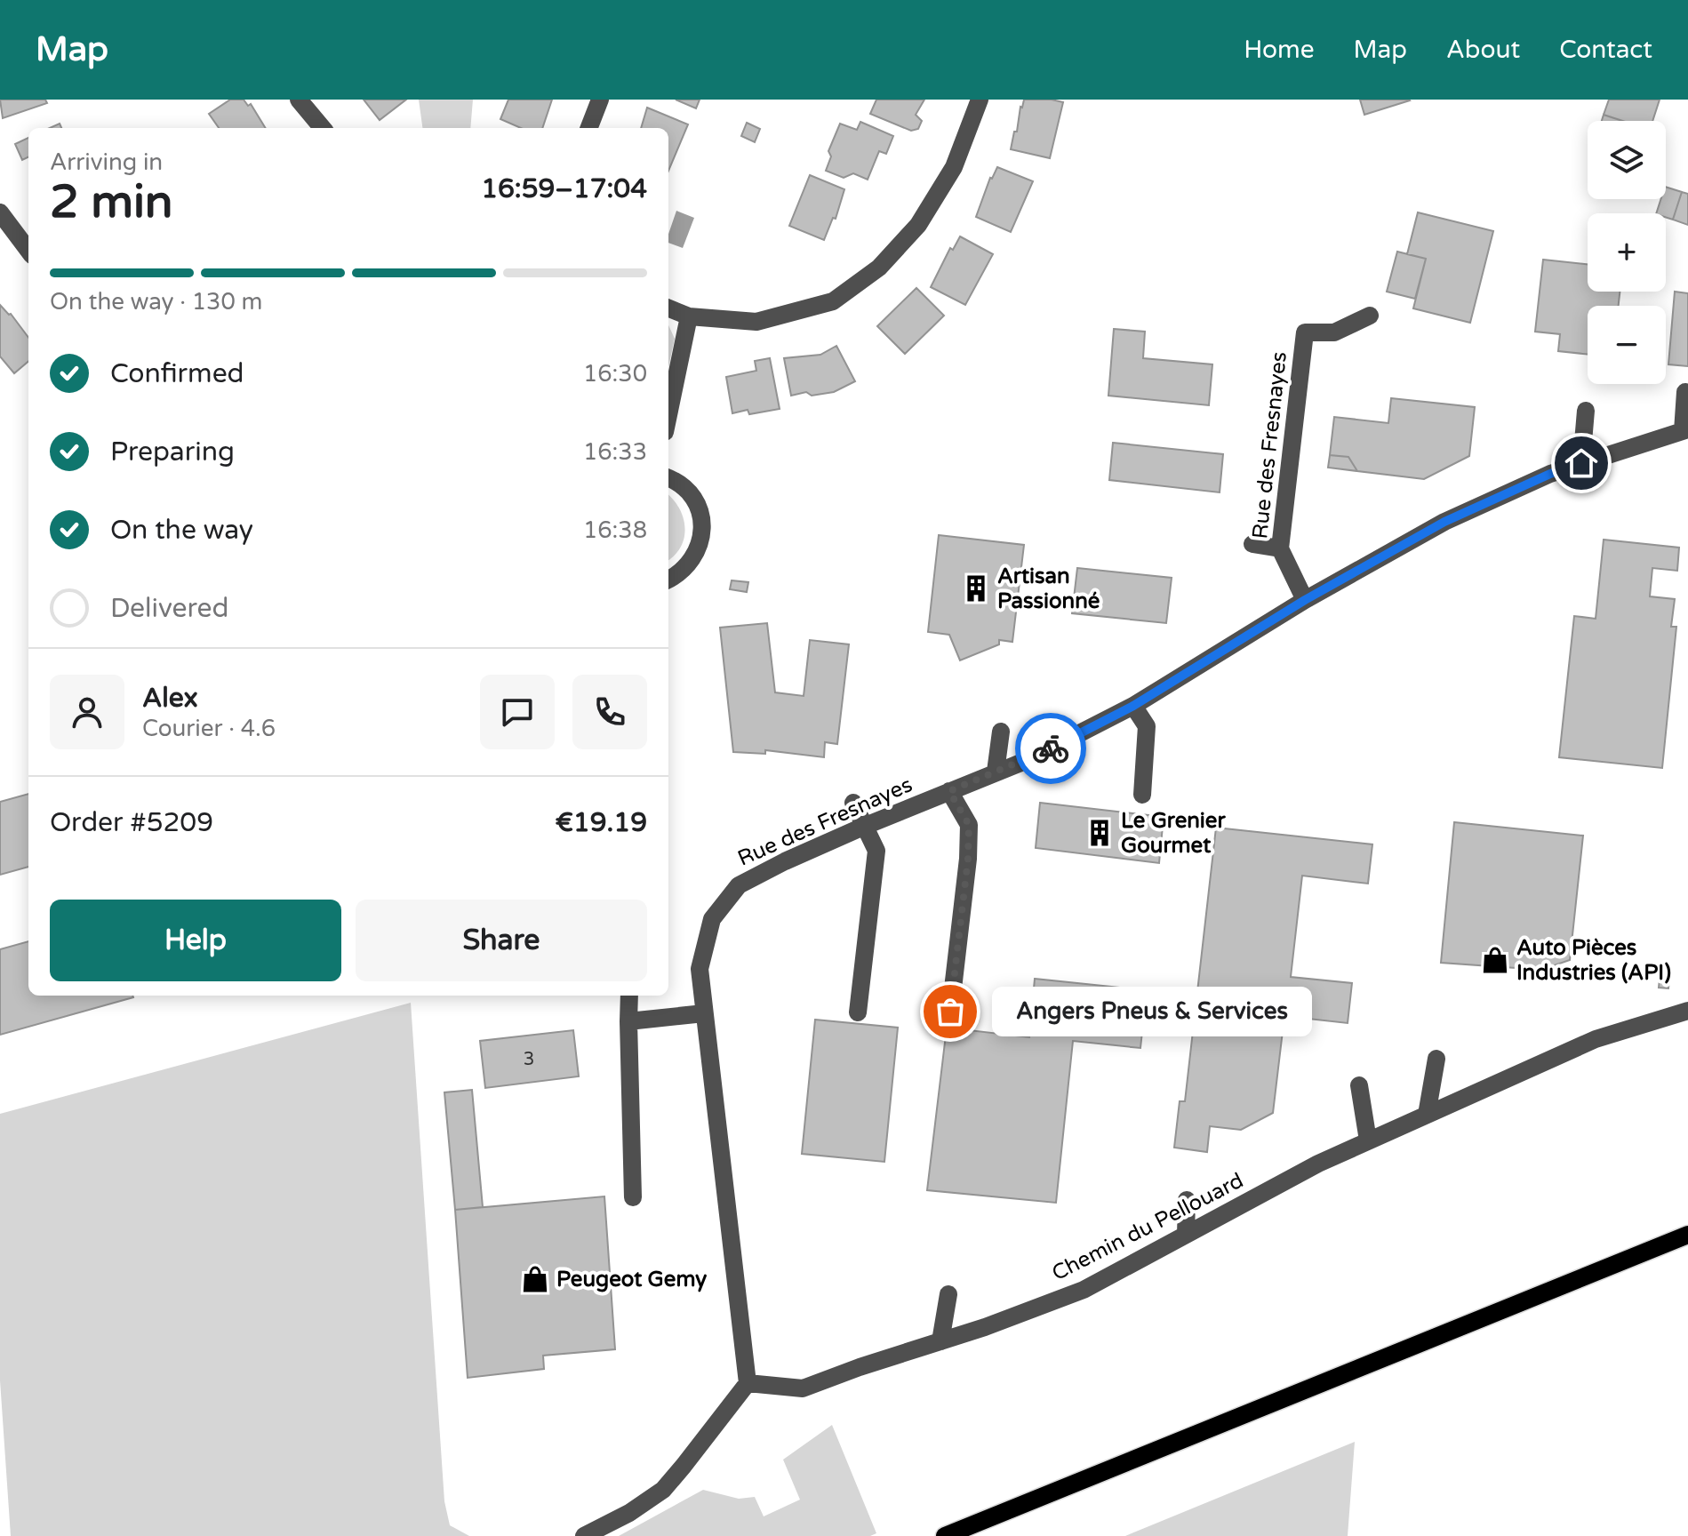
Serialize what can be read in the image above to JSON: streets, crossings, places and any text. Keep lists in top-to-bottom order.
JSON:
{
  "streets": {
    "street": ["Rue des Fresnayes", "Chemin du Pellouard"]
  },
  "crossings": [
    ["Rue des Fresnayes", "Chemin du Pellouard"]
  ],
  "places": {
    "building": ["Artisan Passionné", "Le Grenier Gourmet"],
    "shop": ["Auto Pièces Industries (API)", "Peugeot Gemy"],
    "other": ["Angers Pneus & Services"]
  },
  "house_numbers": ["3"],
  "page": {
    "header": "Map",
    "nav": [
      "Home",
      "Map",
      "About",
      "Contact"
    ],
    "map_buttons": ["+", "−"],
    "heading": ["2 min", "Arriving in", "16:59–17:04"],
    "panel": [
      "Alex",
      "Courier · 4.6",
      "Order #5209",
      "€19.19"
    ],
    "bar": "On the way · 130 m",
    "list": [
      ["Confirmed", "16:30"],
      ["Preparing", "16:33"],
      ["On the way", "16:38"],
      "Delivered"
    ],
    "buttons": ["Help", "Share"],
    "bubble": "Angers Pneus & Services"
  }
}
